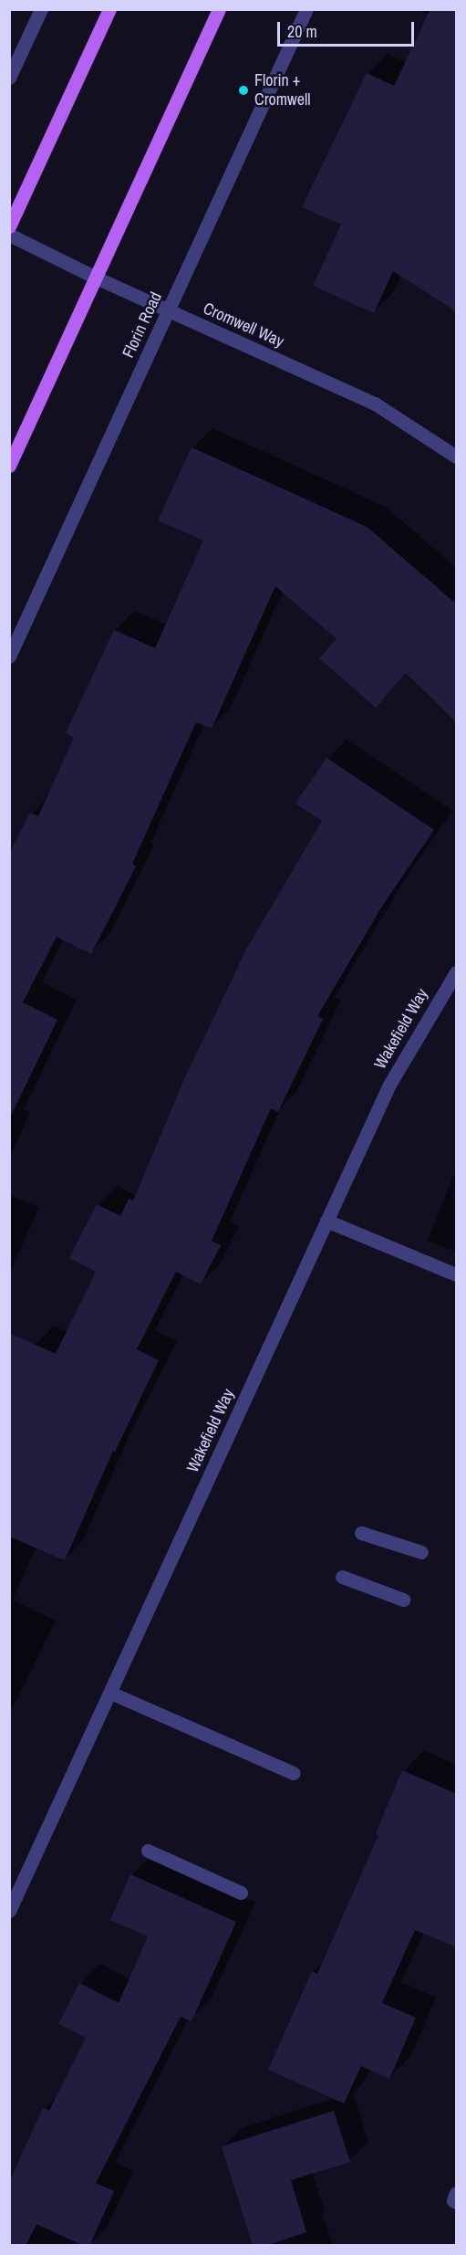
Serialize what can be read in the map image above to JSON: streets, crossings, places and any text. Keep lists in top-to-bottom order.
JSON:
{
  "streets": {
    "street": ["Florin Road", "Cromwell Way", "Wakefield Way"]
  },
  "crossings": [
    ["Florin Road", "Cromwell Way"]
  ],
  "places": ["Florin + Cromwell"],
  "scale_bar": "20 m"
}
